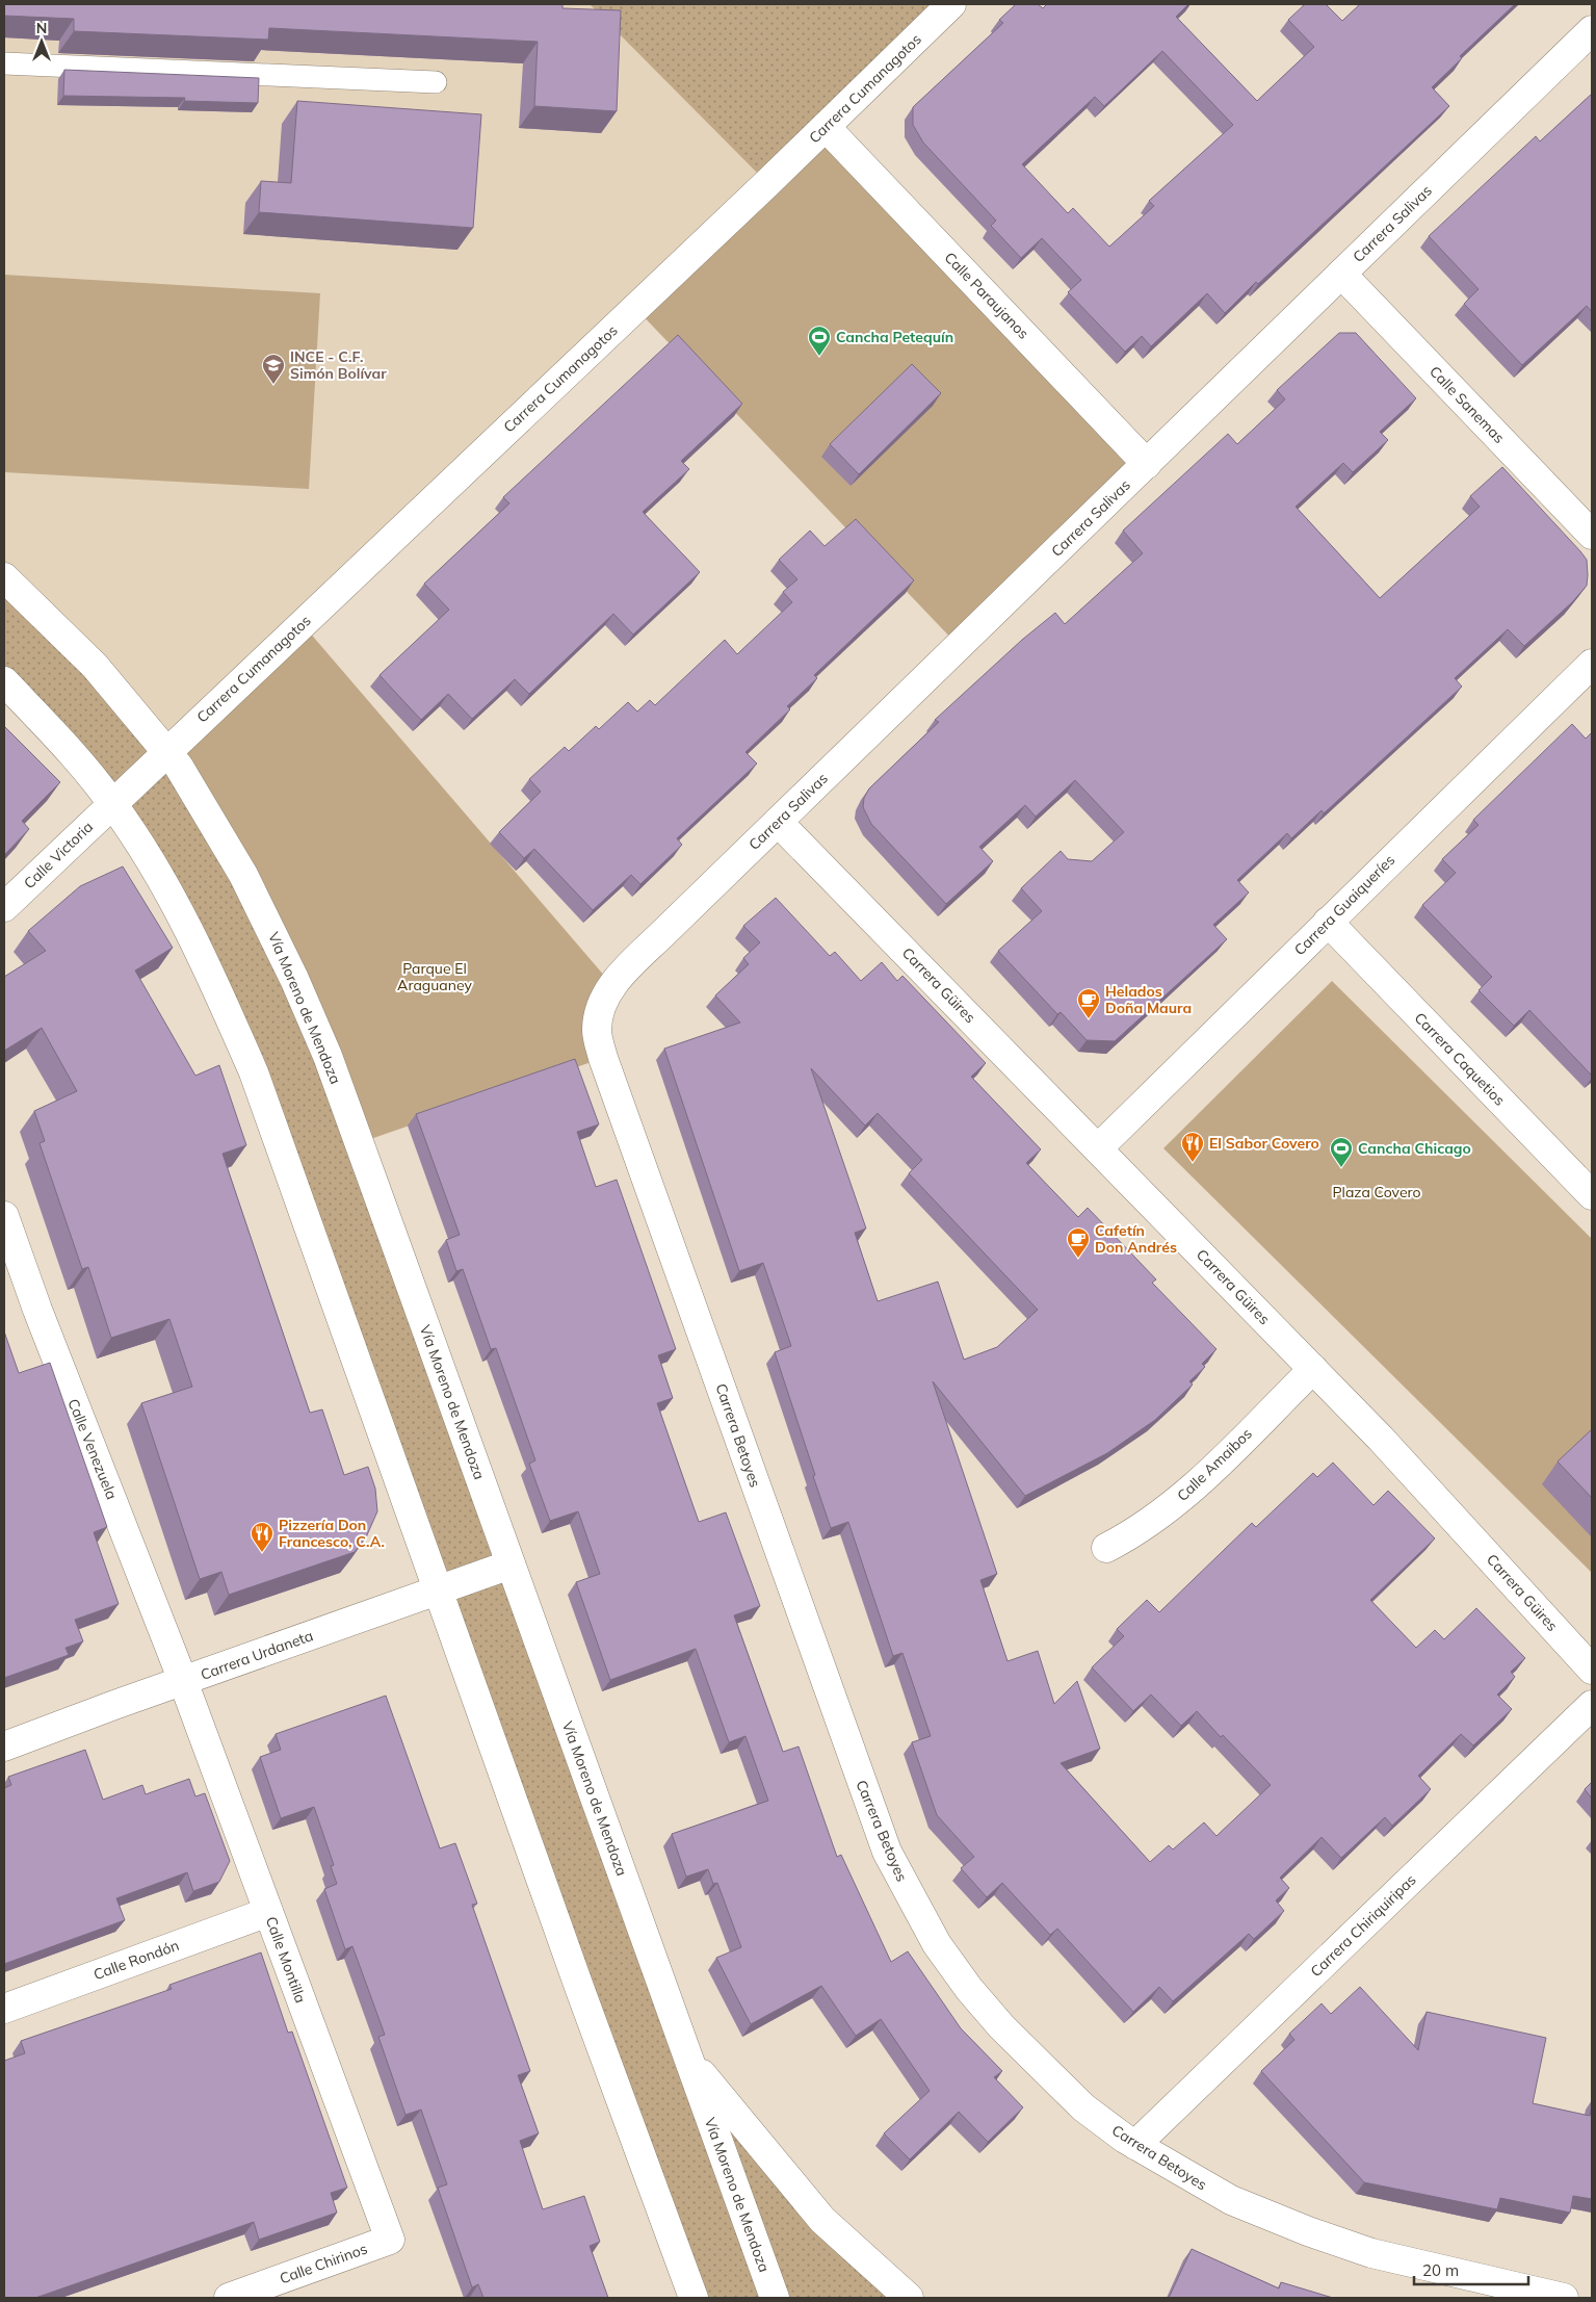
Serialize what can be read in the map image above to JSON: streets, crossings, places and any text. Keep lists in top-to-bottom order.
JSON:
{
  "streets": {
    "street": [
      "Carrera Cumanagotos",
      "Carrera Salivas",
      "Calle Paraujanos",
      "Calle Sanemas",
      "Calle Victoria",
      "Carrera Guaiqueríes",
      "Carrera Güires",
      "Vía Moreno de Mendoza",
      "Carrera Caquetios",
      "Carrera Betoyes",
      "Calle Venezuela",
      "Calle Amaibos",
      "Carrera Urdaneta",
      "Carrera Chiriquiripas",
      "Calle Rondón",
      "Calle Montilla",
      "Calle Chirinos"
    ]
  },
  "crossings": [
    ["Carrera Cumanagotos", "Calle Paraujanos"],
    ["Carrera Cumanagotos", "Calle Victoria"],
    ["Carrera Cumanagotos", "Vía Moreno de Mendoza"],
    ["Carrera Salivas", "Calle Paraujanos"],
    ["Carrera Salivas", "Calle Sanemas"],
    ["Carrera Salivas", "Carrera Güires"],
    ["Carrera Salivas", "Carrera Betoyes"],
    ["Carrera Guaiqueríes", "Carrera Güires"],
    ["Carrera Guaiqueríes", "Carrera Caquetios"],
    ["Carrera Güires", "Calle Amaibos"],
    ["Vía Moreno de Mendoza", "Carrera Urdaneta"],
    ["Carrera Betoyes", "Carrera Chiriquiripas"],
    ["Calle Venezuela", "Carrera Urdaneta"],
    ["Calle Venezuela", "Calle Montilla"],
    ["Carrera Urdaneta", "Calle Montilla"],
    ["Calle Rondón", "Calle Montilla"],
    ["Calle Montilla", "Calle Chirinos"]
  ],
  "parks": ["Parque El Araguaney", "Plaza Covero"],
  "places": {
    "sports": ["Cancha Petequín", "Cancha Chicago"],
    "school or university": ["INCE - C.F. Simón Bolívar"],
    "cafe": ["Helados Doña Maura", "Cafetín Don Andrés"],
    "restaurant": ["El Sabor Covero", "Pizzería Don Francesco, C.A."]
  },
  "scale_bar": "20 m",
  "north": "top"
}
